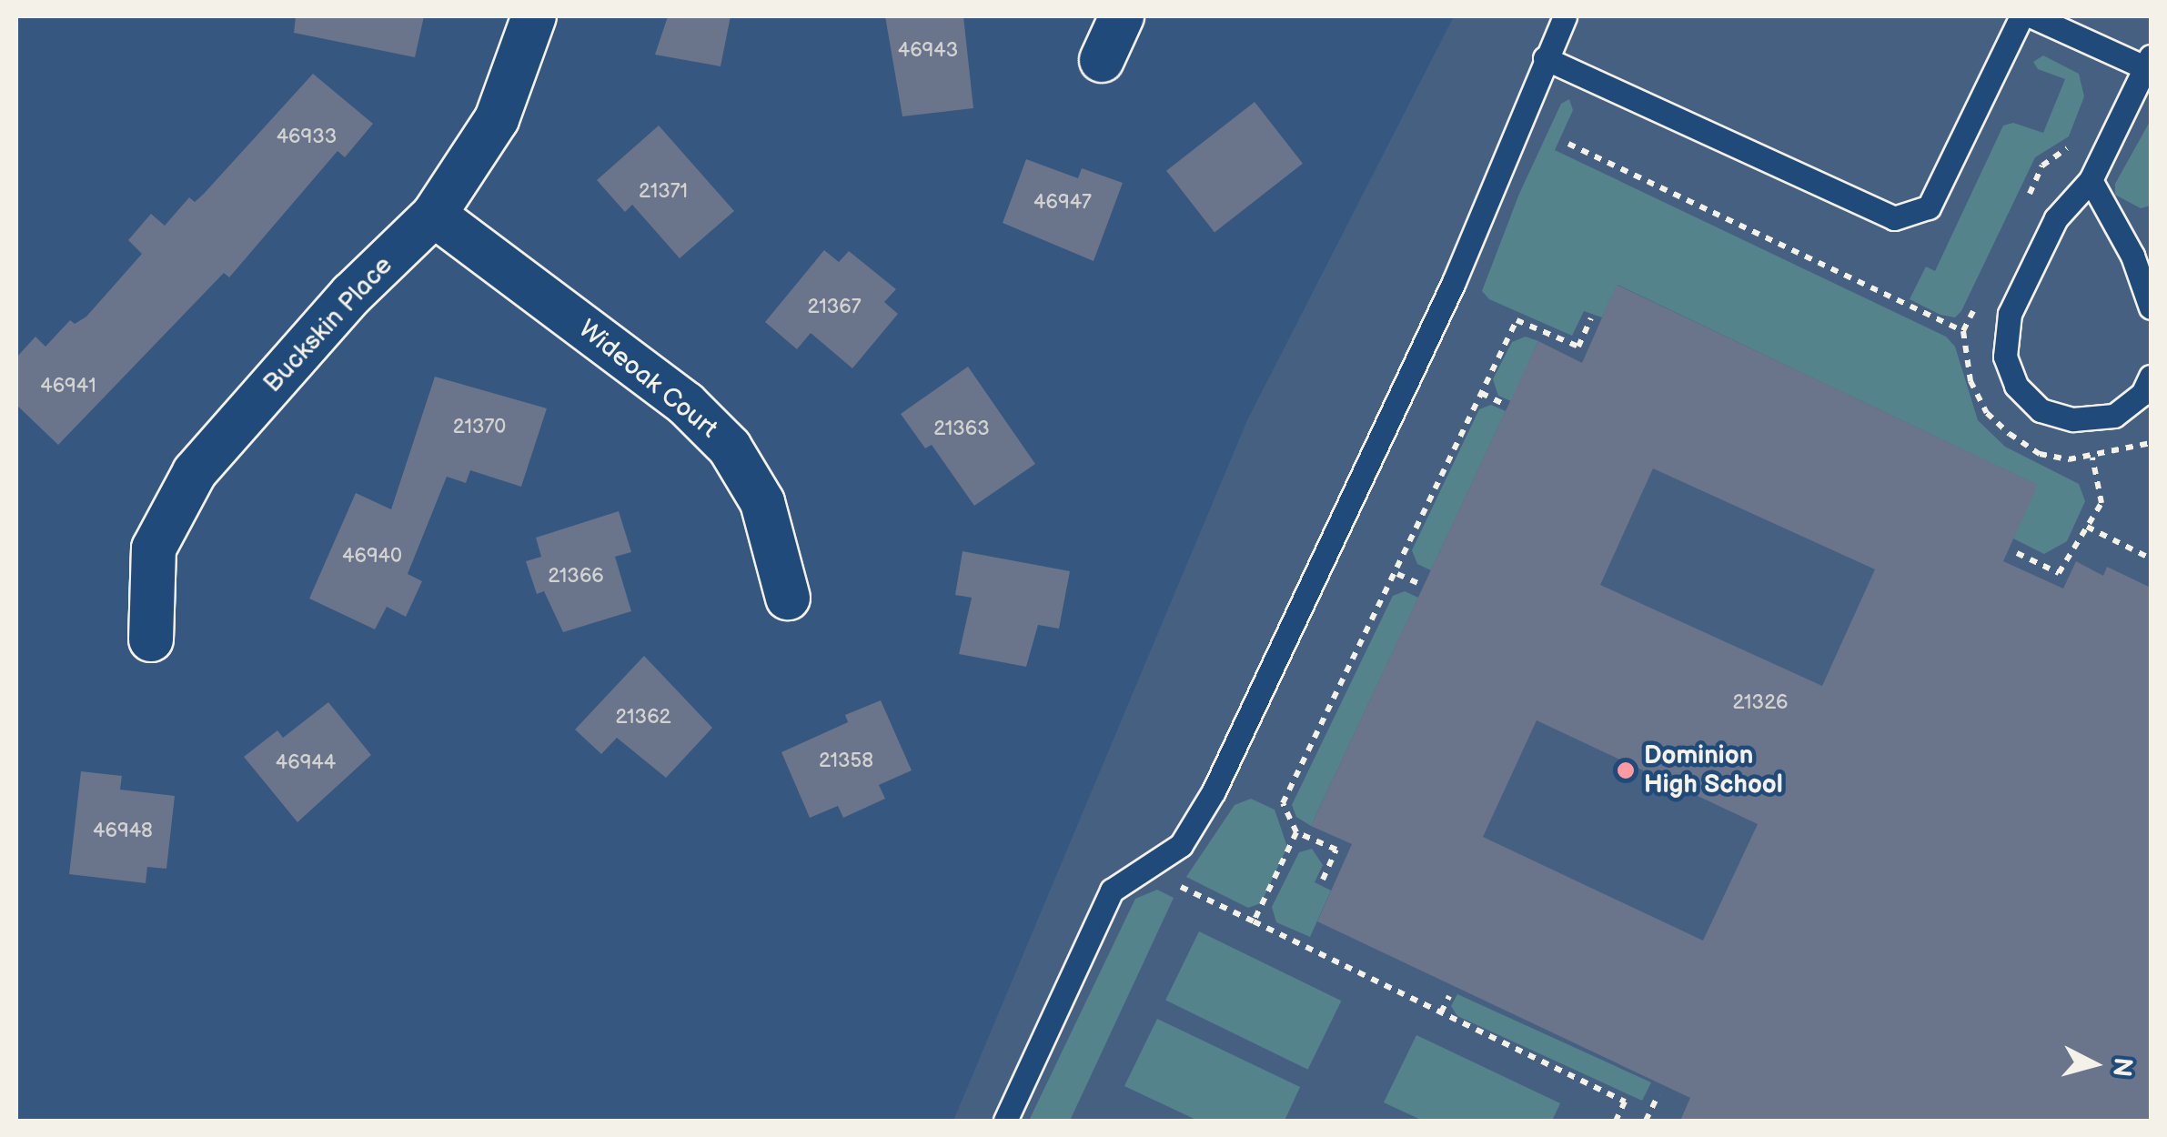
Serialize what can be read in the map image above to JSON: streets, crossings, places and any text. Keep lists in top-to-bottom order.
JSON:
{
  "streets": {
    "street": ["Buckskin Place", "Wideoak Court"]
  },
  "crossings": [
    ["Buckskin Place", "Wideoak Court"]
  ],
  "places": ["Dominion High School"],
  "house_numbers": [
    "46943",
    "46933",
    "21371",
    "46947",
    "21367",
    "46941",
    "21370",
    "21363",
    "46940",
    "21366",
    "21326",
    "21362",
    "21358",
    "46944",
    "46948"
  ],
  "north": "right"
}
